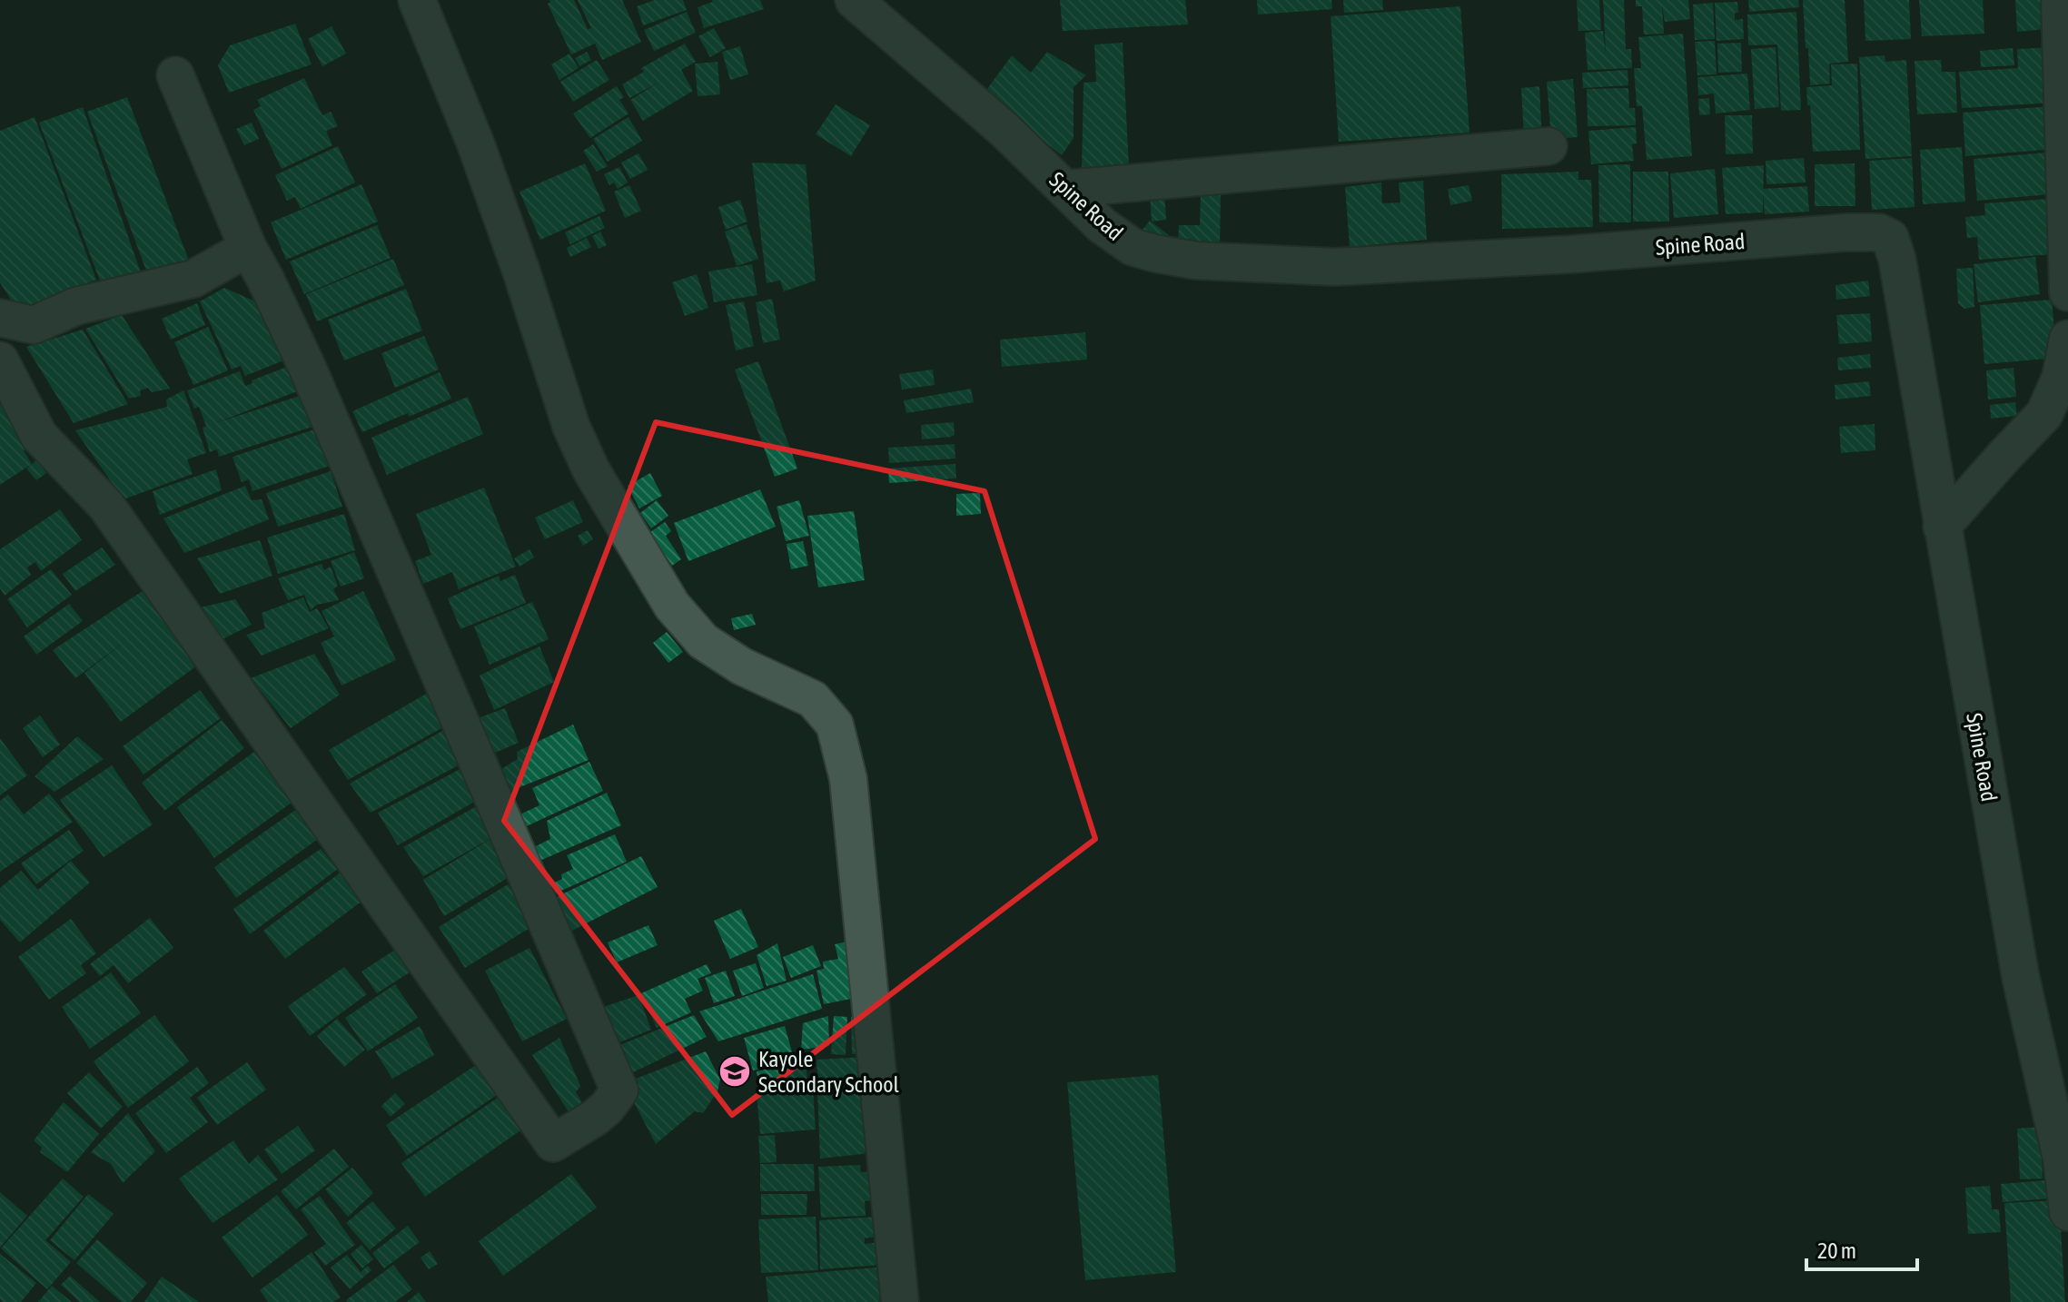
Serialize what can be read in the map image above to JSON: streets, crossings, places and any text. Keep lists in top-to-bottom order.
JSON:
{
  "streets": {
    "street": ["Spine Road"]
  },
  "places": {
    "school or university": ["Kayole Secondary School"]
  },
  "scale_bar": "20 m"
}
